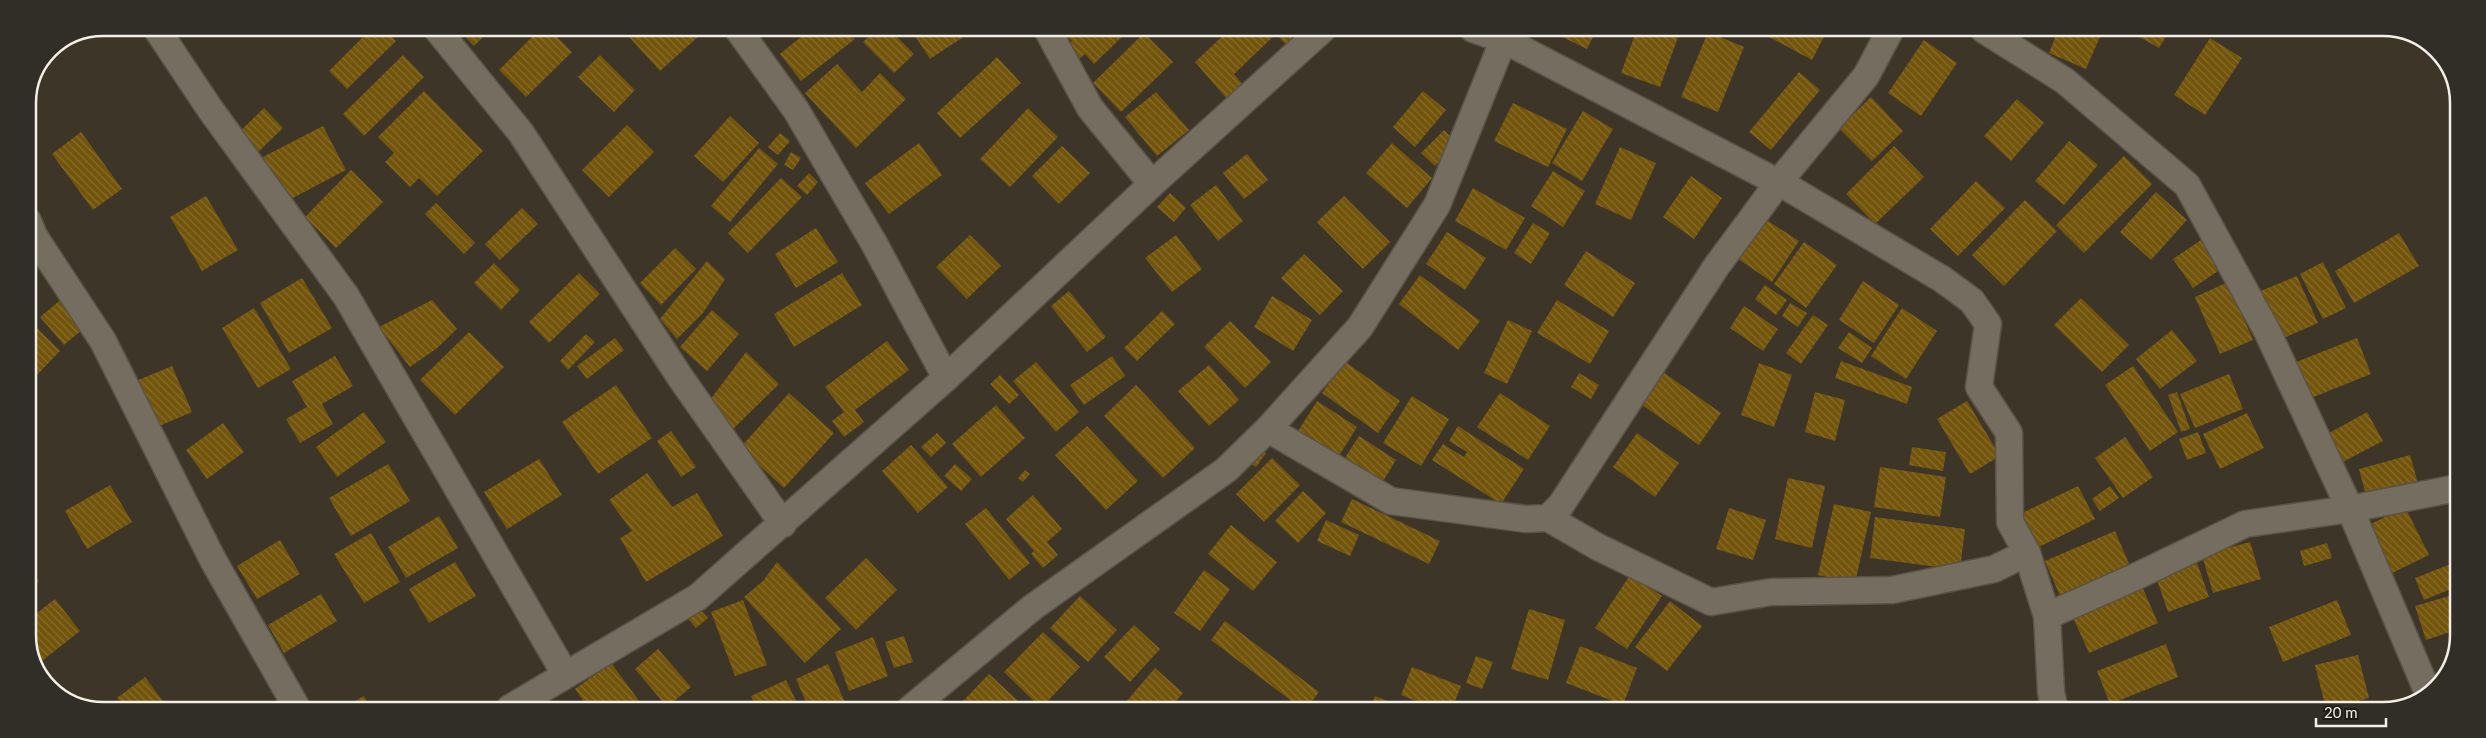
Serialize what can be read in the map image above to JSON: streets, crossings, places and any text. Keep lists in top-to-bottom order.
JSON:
{
  "scale_bar": "20 m"
}
